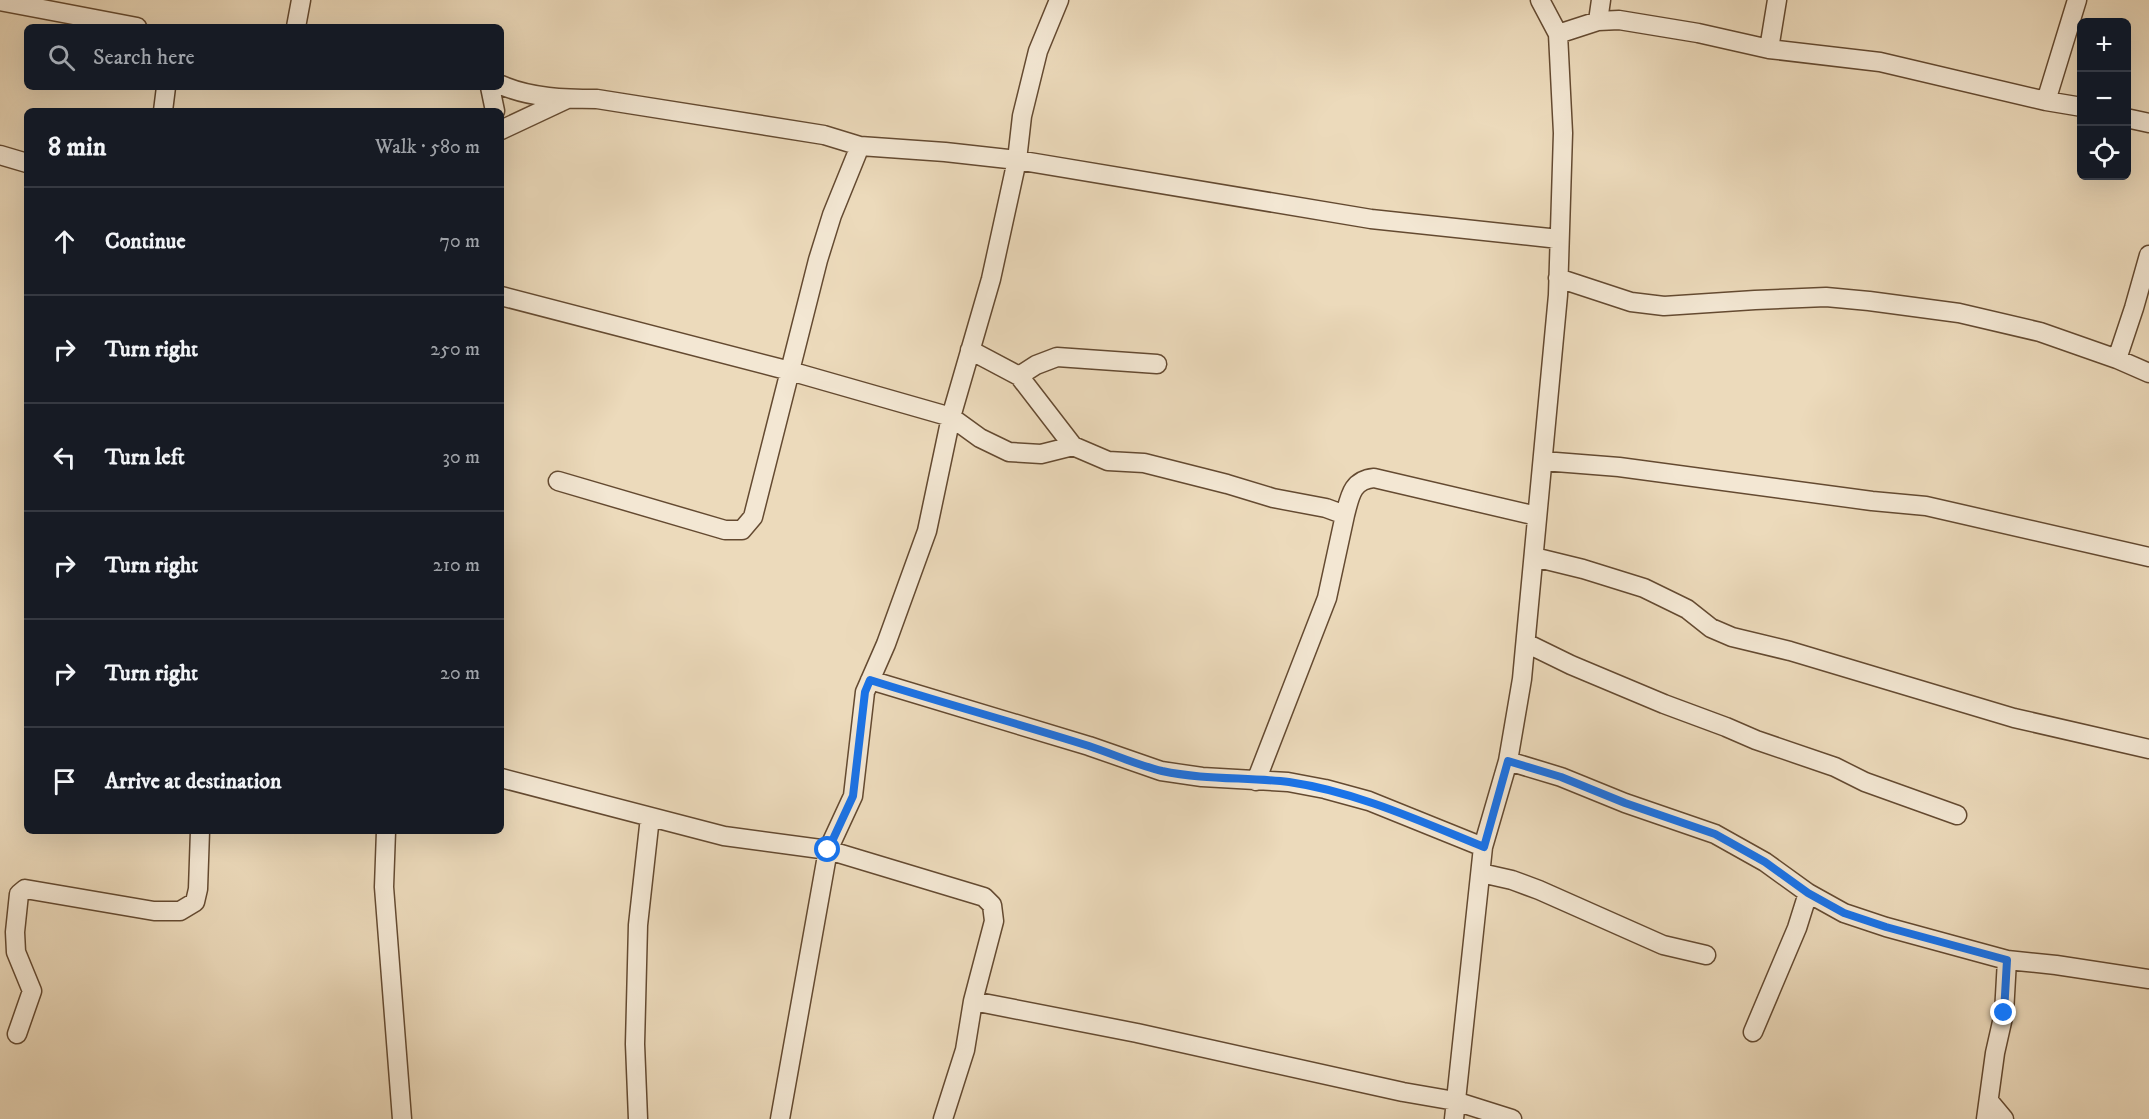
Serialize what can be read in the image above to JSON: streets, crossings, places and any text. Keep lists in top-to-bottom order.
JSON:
{
  "page": {
    "map_buttons": ["+", "−"],
    "search": "Search here",
    "heading": ["8 min", "Walk · 580 m"],
    "list": [
      ["Continue", "70 m"],
      ["Turn right", "250 m"],
      ["Turn left", "30 m"],
      ["Turn right", "210 m"],
      ["Turn right", "20 m"],
      "Arrive at destination"
    ]
  }
}
